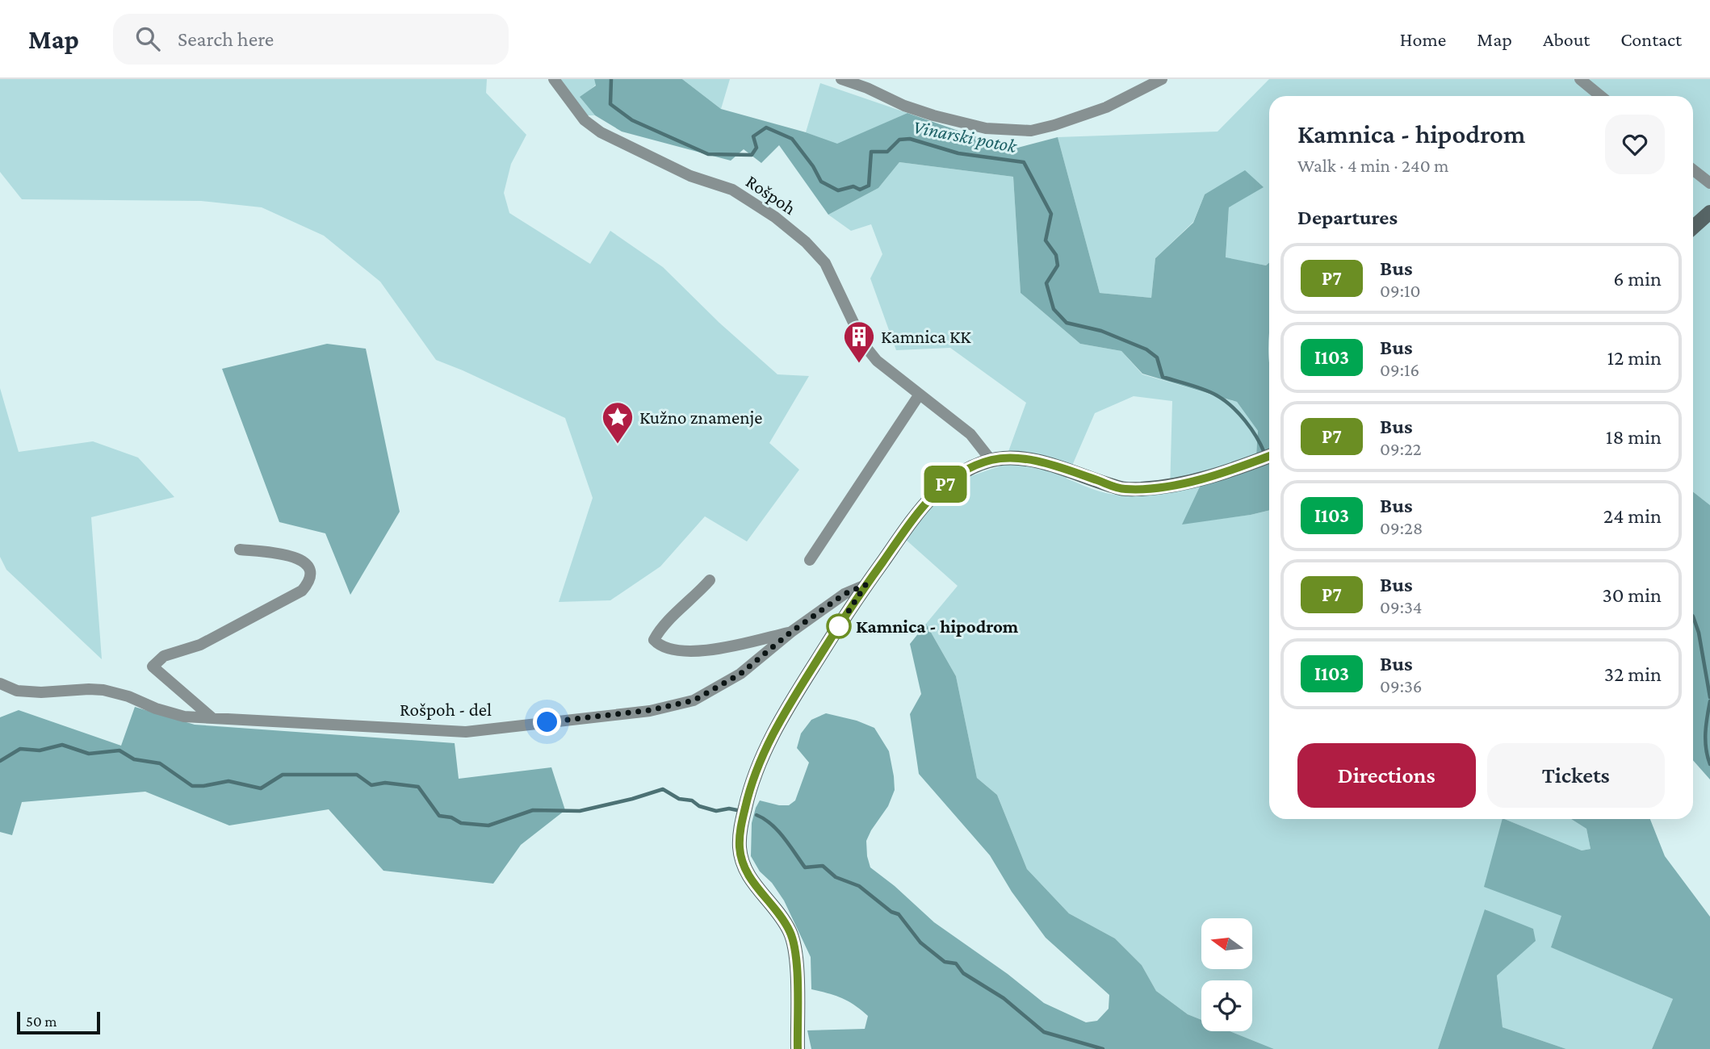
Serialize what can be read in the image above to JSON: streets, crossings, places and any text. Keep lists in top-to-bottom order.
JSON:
{
  "streets": {
    "street": ["Rošpoh", "Rošpoh - del"]
  },
  "water": ["Vinarski potok"],
  "places": {
    "building": ["Kamnica KK"],
    "place": ["Kužno znamenje"],
    "other": ["Kamnica - hipodrom"]
  },
  "lines": ["bus line P7"],
  "scale_bar": "50 m",
  "north": "left",
  "page": {
    "header": "Map",
    "search": "Search here",
    "nav": [
      "Home",
      "Map",
      "About",
      "Contact"
    ],
    "on_map": "P7",
    "heading": [
      ["Kamnica - hipodrom", "Walk · 4 min · 240 m"],
      "Departures"
    ],
    "list": [
      {
        "mark": "P7",
        "name": "Bus",
        "note": "09:10",
        "value": "6 min"
      },
      {
        "mark": "I103",
        "name": "Bus",
        "note": "09:16",
        "value": "12 min"
      },
      {
        "mark": "P7",
        "name": "Bus",
        "note": "09:22",
        "value": "18 min"
      },
      {
        "mark": "I103",
        "name": "Bus",
        "note": "09:28",
        "value": "24 min"
      },
      {
        "mark": "P7",
        "name": "Bus",
        "note": "09:34",
        "value": "30 min"
      },
      {
        "mark": "I103",
        "name": "Bus",
        "note": "09:36",
        "value": "32 min"
      }
    ],
    "buttons": ["Directions", "Tickets"],
    "scale": "50 m"
  }
}
